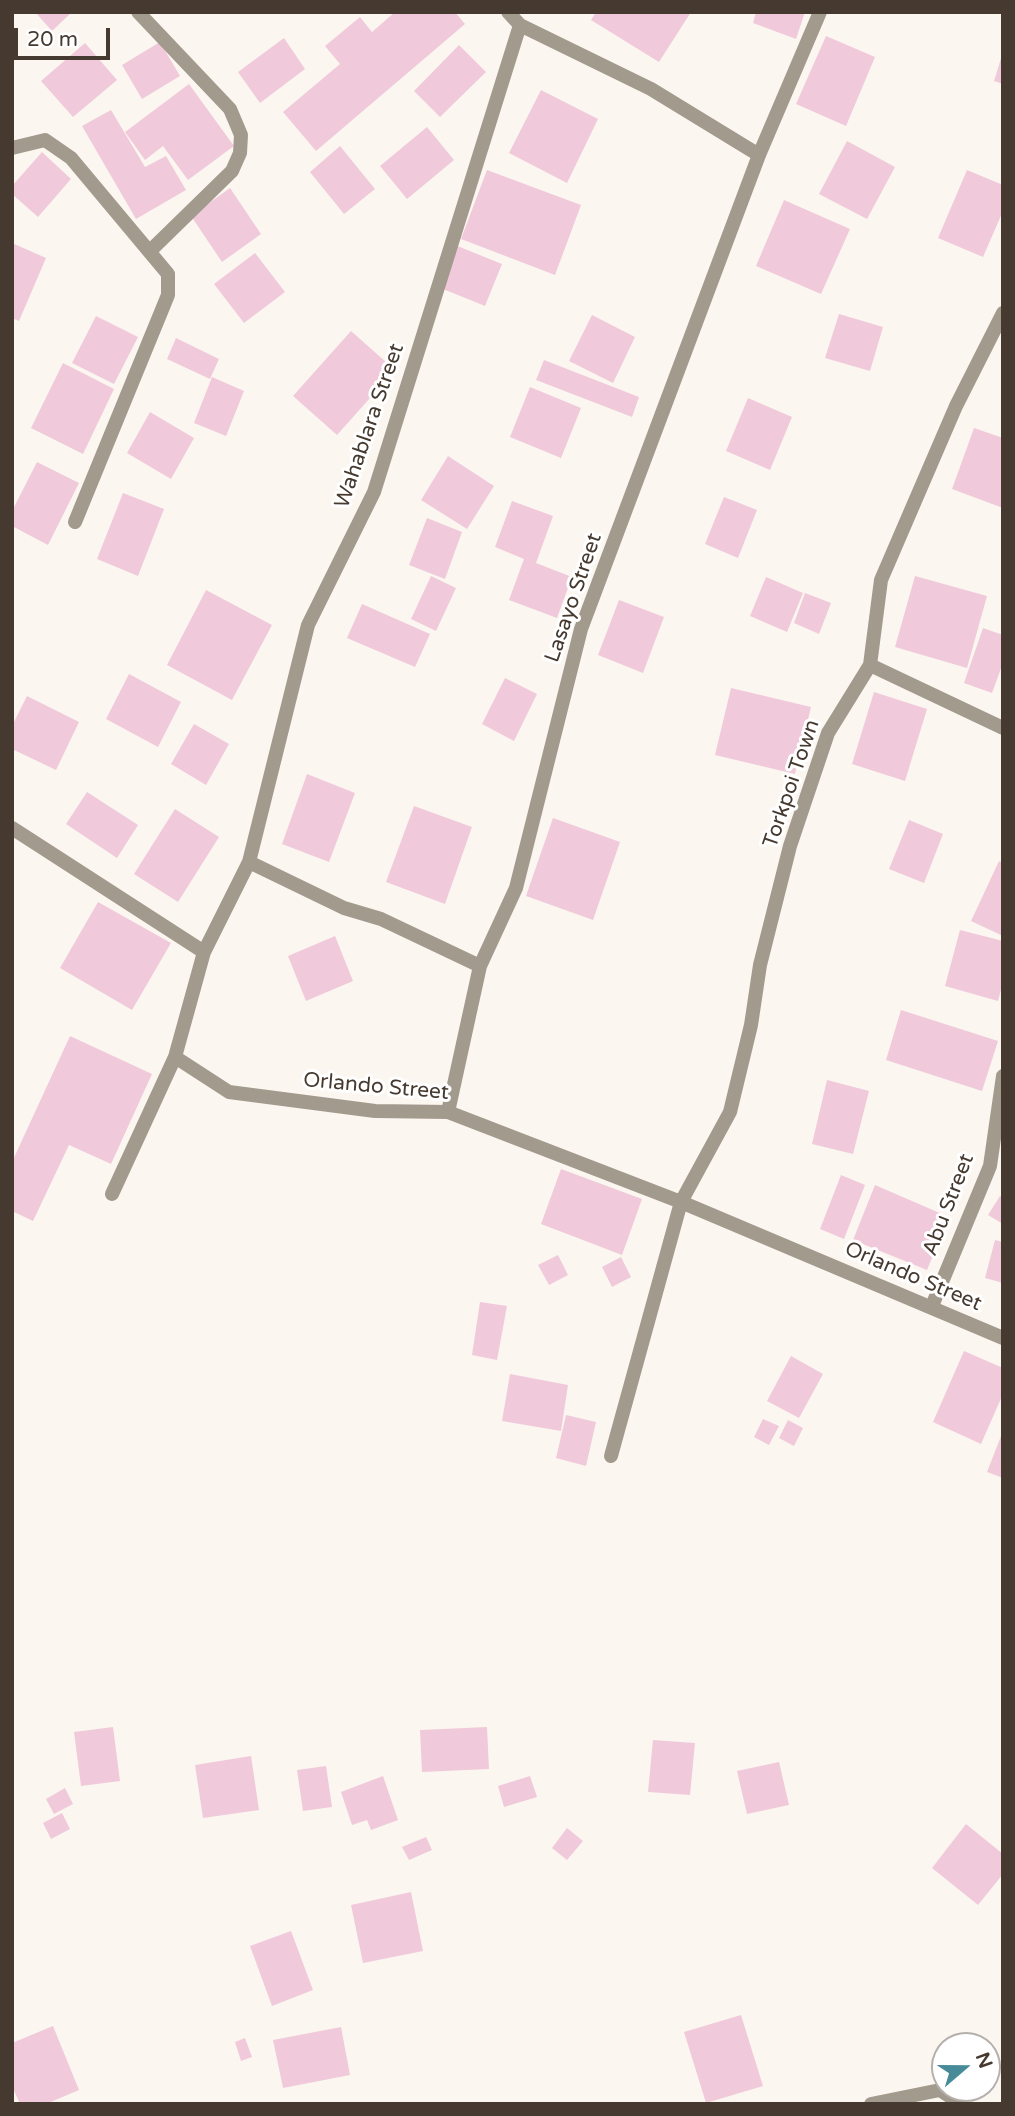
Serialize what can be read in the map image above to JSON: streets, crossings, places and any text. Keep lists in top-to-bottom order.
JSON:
{
  "streets": {
    "street": [
      "Wahablara Street",
      "Lasayo Street",
      "Torkpoi Town",
      "Orlando Street",
      "Abu Street"
    ]
  },
  "crossings": [
    ["Lasayo Street", "Orlando Street"],
    ["Torkpoi Town", "Orlando Street"],
    ["Orlando Street", "Abu Street"]
  ],
  "scale_bar": "20 m",
  "north": "right"
}
